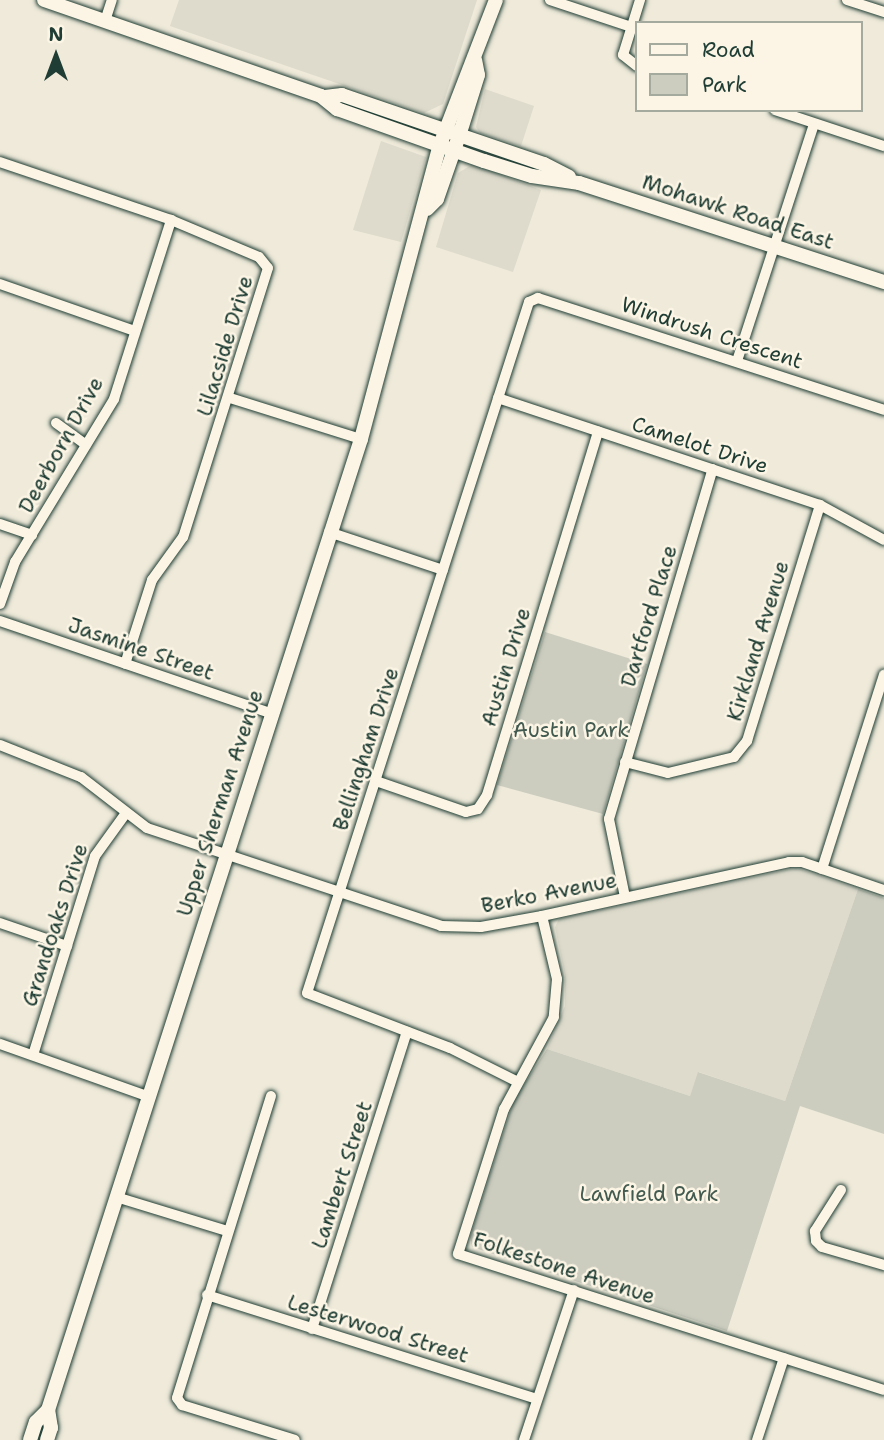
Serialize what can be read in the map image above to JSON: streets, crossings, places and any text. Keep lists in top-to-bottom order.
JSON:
{
  "streets": {
    "main road": ["Mohawk Road East", "Upper Sherman Avenue"],
    "street": [
      "Windrush Crescent",
      "Lilacside Drive",
      "Deerborn Drive",
      "Camelot Drive",
      "Dartford Place",
      "Kirkland Avenue",
      "Jasmine Street",
      "Austin Drive",
      "Bellingham Drive",
      "Berko Avenue",
      "Grandoaks Drive",
      "Lambert Street",
      "Folkestone Avenue",
      "Lesterwood Street"
    ]
  },
  "crossings": [
    ["Mohawk Road East", "Upper Sherman Avenue"],
    ["Windrush Crescent", "Bellingham Drive"],
    ["Lilacside Drive", "Deerborn Drive"],
    ["Lilacside Drive", "Jasmine Street"],
    ["Camelot Drive", "Dartford Place"],
    ["Camelot Drive", "Kirkland Avenue"],
    ["Camelot Drive", "Austin Drive"],
    ["Camelot Drive", "Bellingham Drive"],
    ["Dartford Place", "Kirkland Avenue"],
    ["Dartford Place", "Berko Avenue"],
    ["Jasmine Street", "Upper Sherman Avenue"],
    ["Austin Drive", "Bellingham Drive"],
    ["Bellingham Drive", "Berko Avenue"],
    ["Bellingham Drive", "Lambert Street"],
    ["Bellingham Drive", "Folkestone Avenue"],
    ["Upper Sherman Avenue", "Berko Avenue"],
    ["Berko Avenue", "Grandoaks Drive"],
    ["Berko Avenue", "Folkestone Avenue"],
    ["Lambert Street", "Lesterwood Street"]
  ],
  "parks": ["Austin Park", "Lawfield Park"],
  "legend": ["Road", "Park"],
  "north": "top"
}
